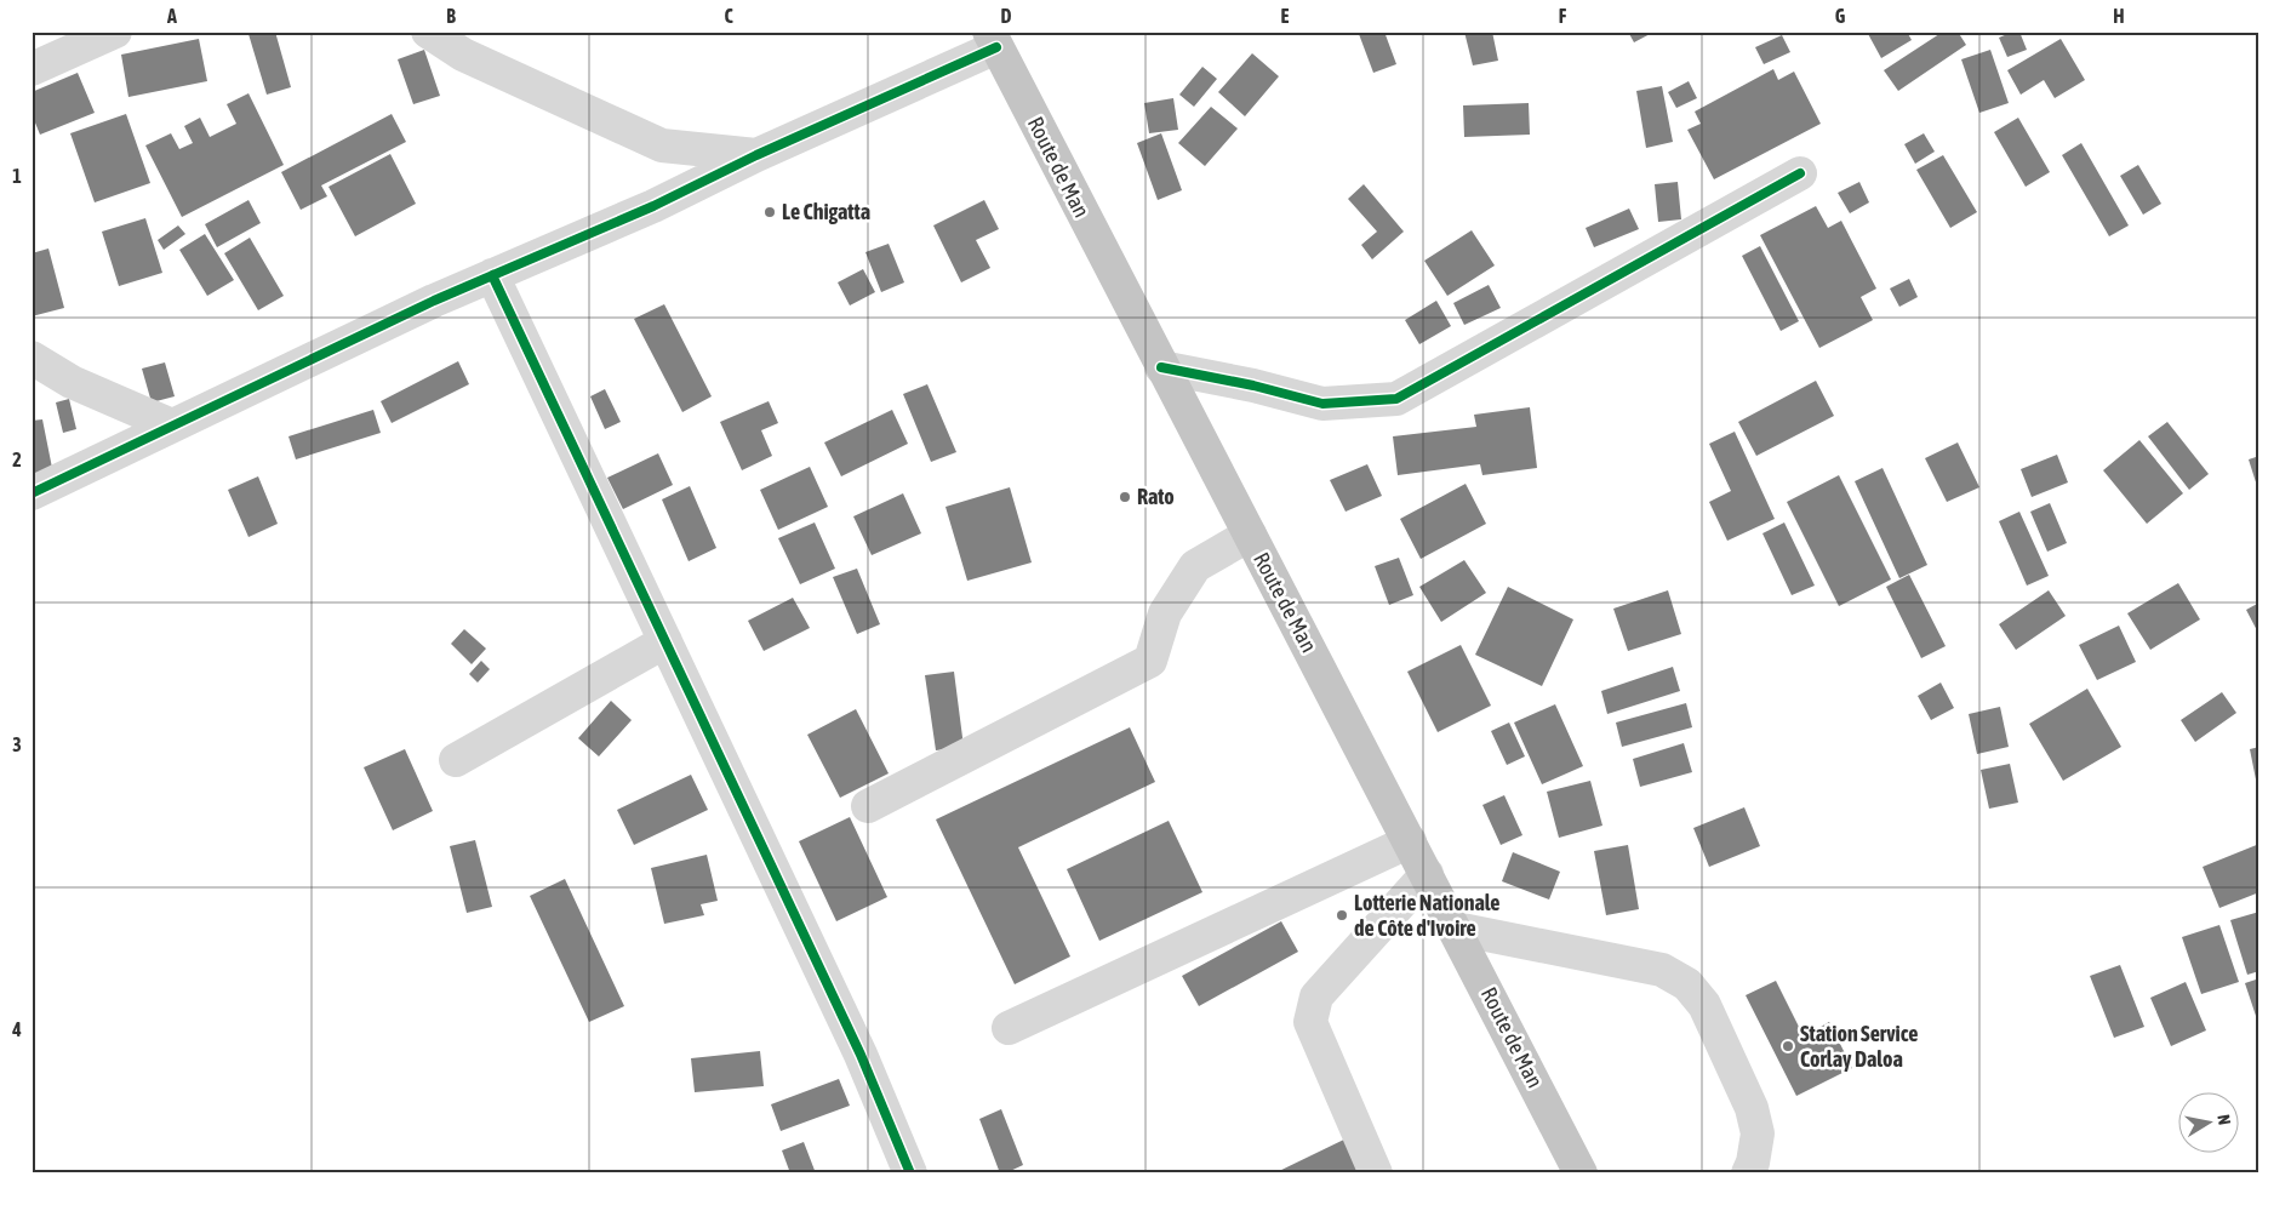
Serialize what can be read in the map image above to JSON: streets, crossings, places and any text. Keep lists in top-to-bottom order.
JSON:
{
  "streets": {
    "highway": ["Route de Man"]
  },
  "places": [
    "Le Chigatta",
    "Rato",
    "Lotterie Nationale de Côte d'Ivoire",
    "Station Service Corlay Daloa"
  ],
  "north": "right",
  "grid": {
    "columns": [
      "A",
      "B",
      "C",
      "D",
      "E",
      "F",
      "G",
      "H"
    ],
    "rows": [
      "1",
      "2",
      "3",
      "4"
    ]
  }
}
